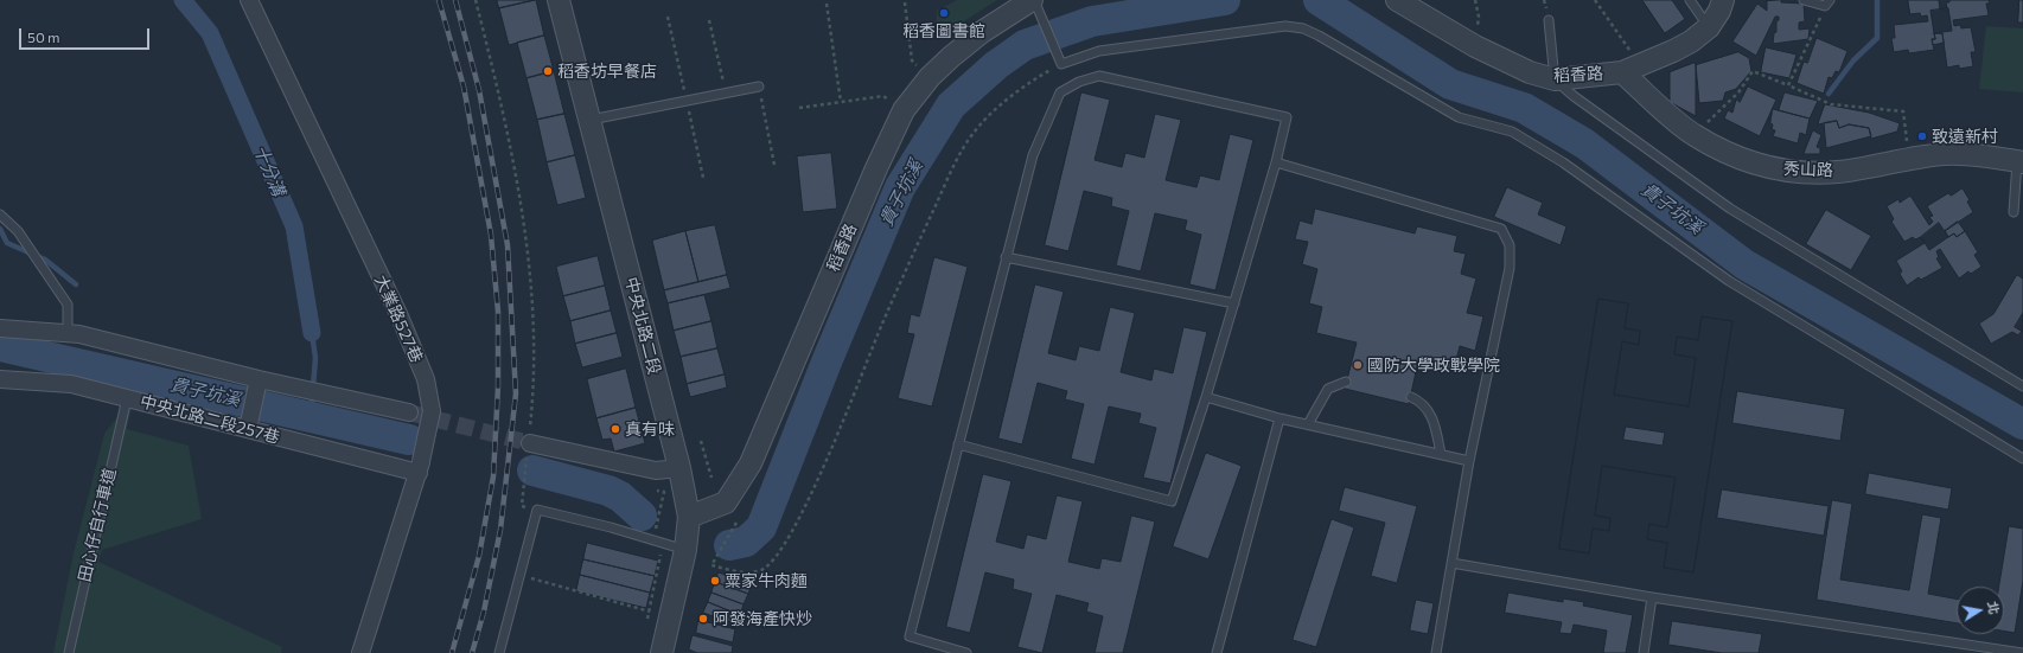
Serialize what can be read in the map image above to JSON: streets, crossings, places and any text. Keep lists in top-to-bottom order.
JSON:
{
  "streets": {
    "street": [
      "稻香路",
      "秀山路",
      "大業路527巷",
      "中央北路二段",
      "中央北路二段257巷"
    ],
    "lane": ["田心仔自行車道"]
  },
  "crossings": [
    ["稻香路", "秀山路"],
    ["稻香路", "中央北路二段"],
    ["大業路527巷", "中央北路二段257巷"],
    ["中央北路二段257巷", "田心仔自行車道"]
  ],
  "water": ["十分溝", "貴子坑溪"],
  "places": [
    "稻香圖書館",
    "稻香坊早餐店",
    "致遠新村",
    "國防大學政戰學院",
    "真有味",
    "粟家牛肉麵",
    "阿發海產快炒"
  ],
  "scale_bar": "50 m",
  "north": "right"
}
